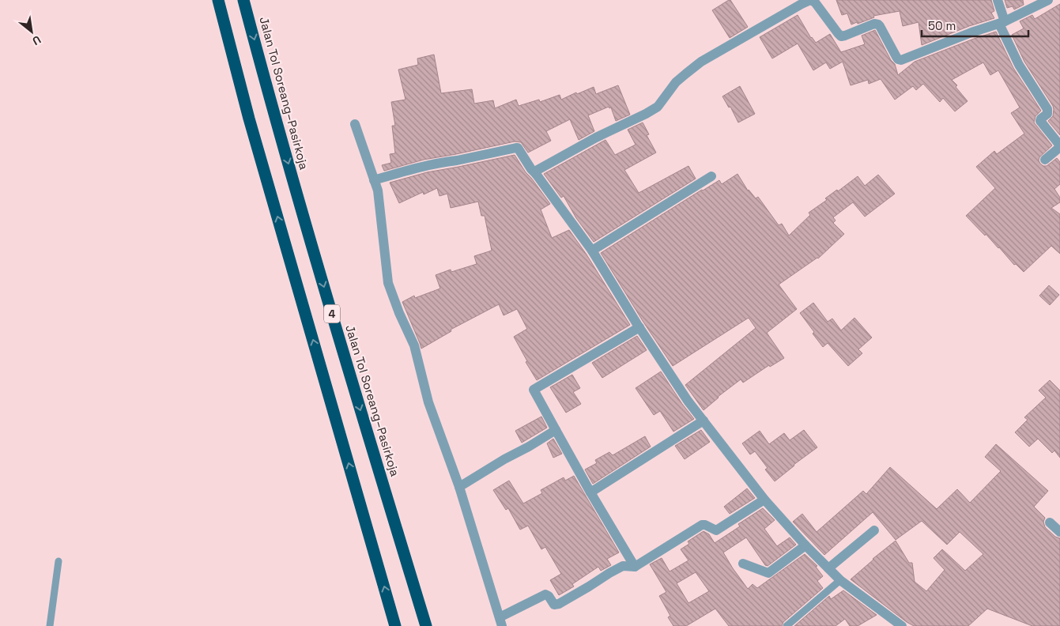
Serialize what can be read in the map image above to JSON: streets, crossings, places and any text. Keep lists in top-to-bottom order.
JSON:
{
  "streets": {
    "highway": ["Jalan Tol Soreang–Pasirkoja", "4"]
  },
  "scale_bar": "50 m",
  "north": "bottom right"
}
